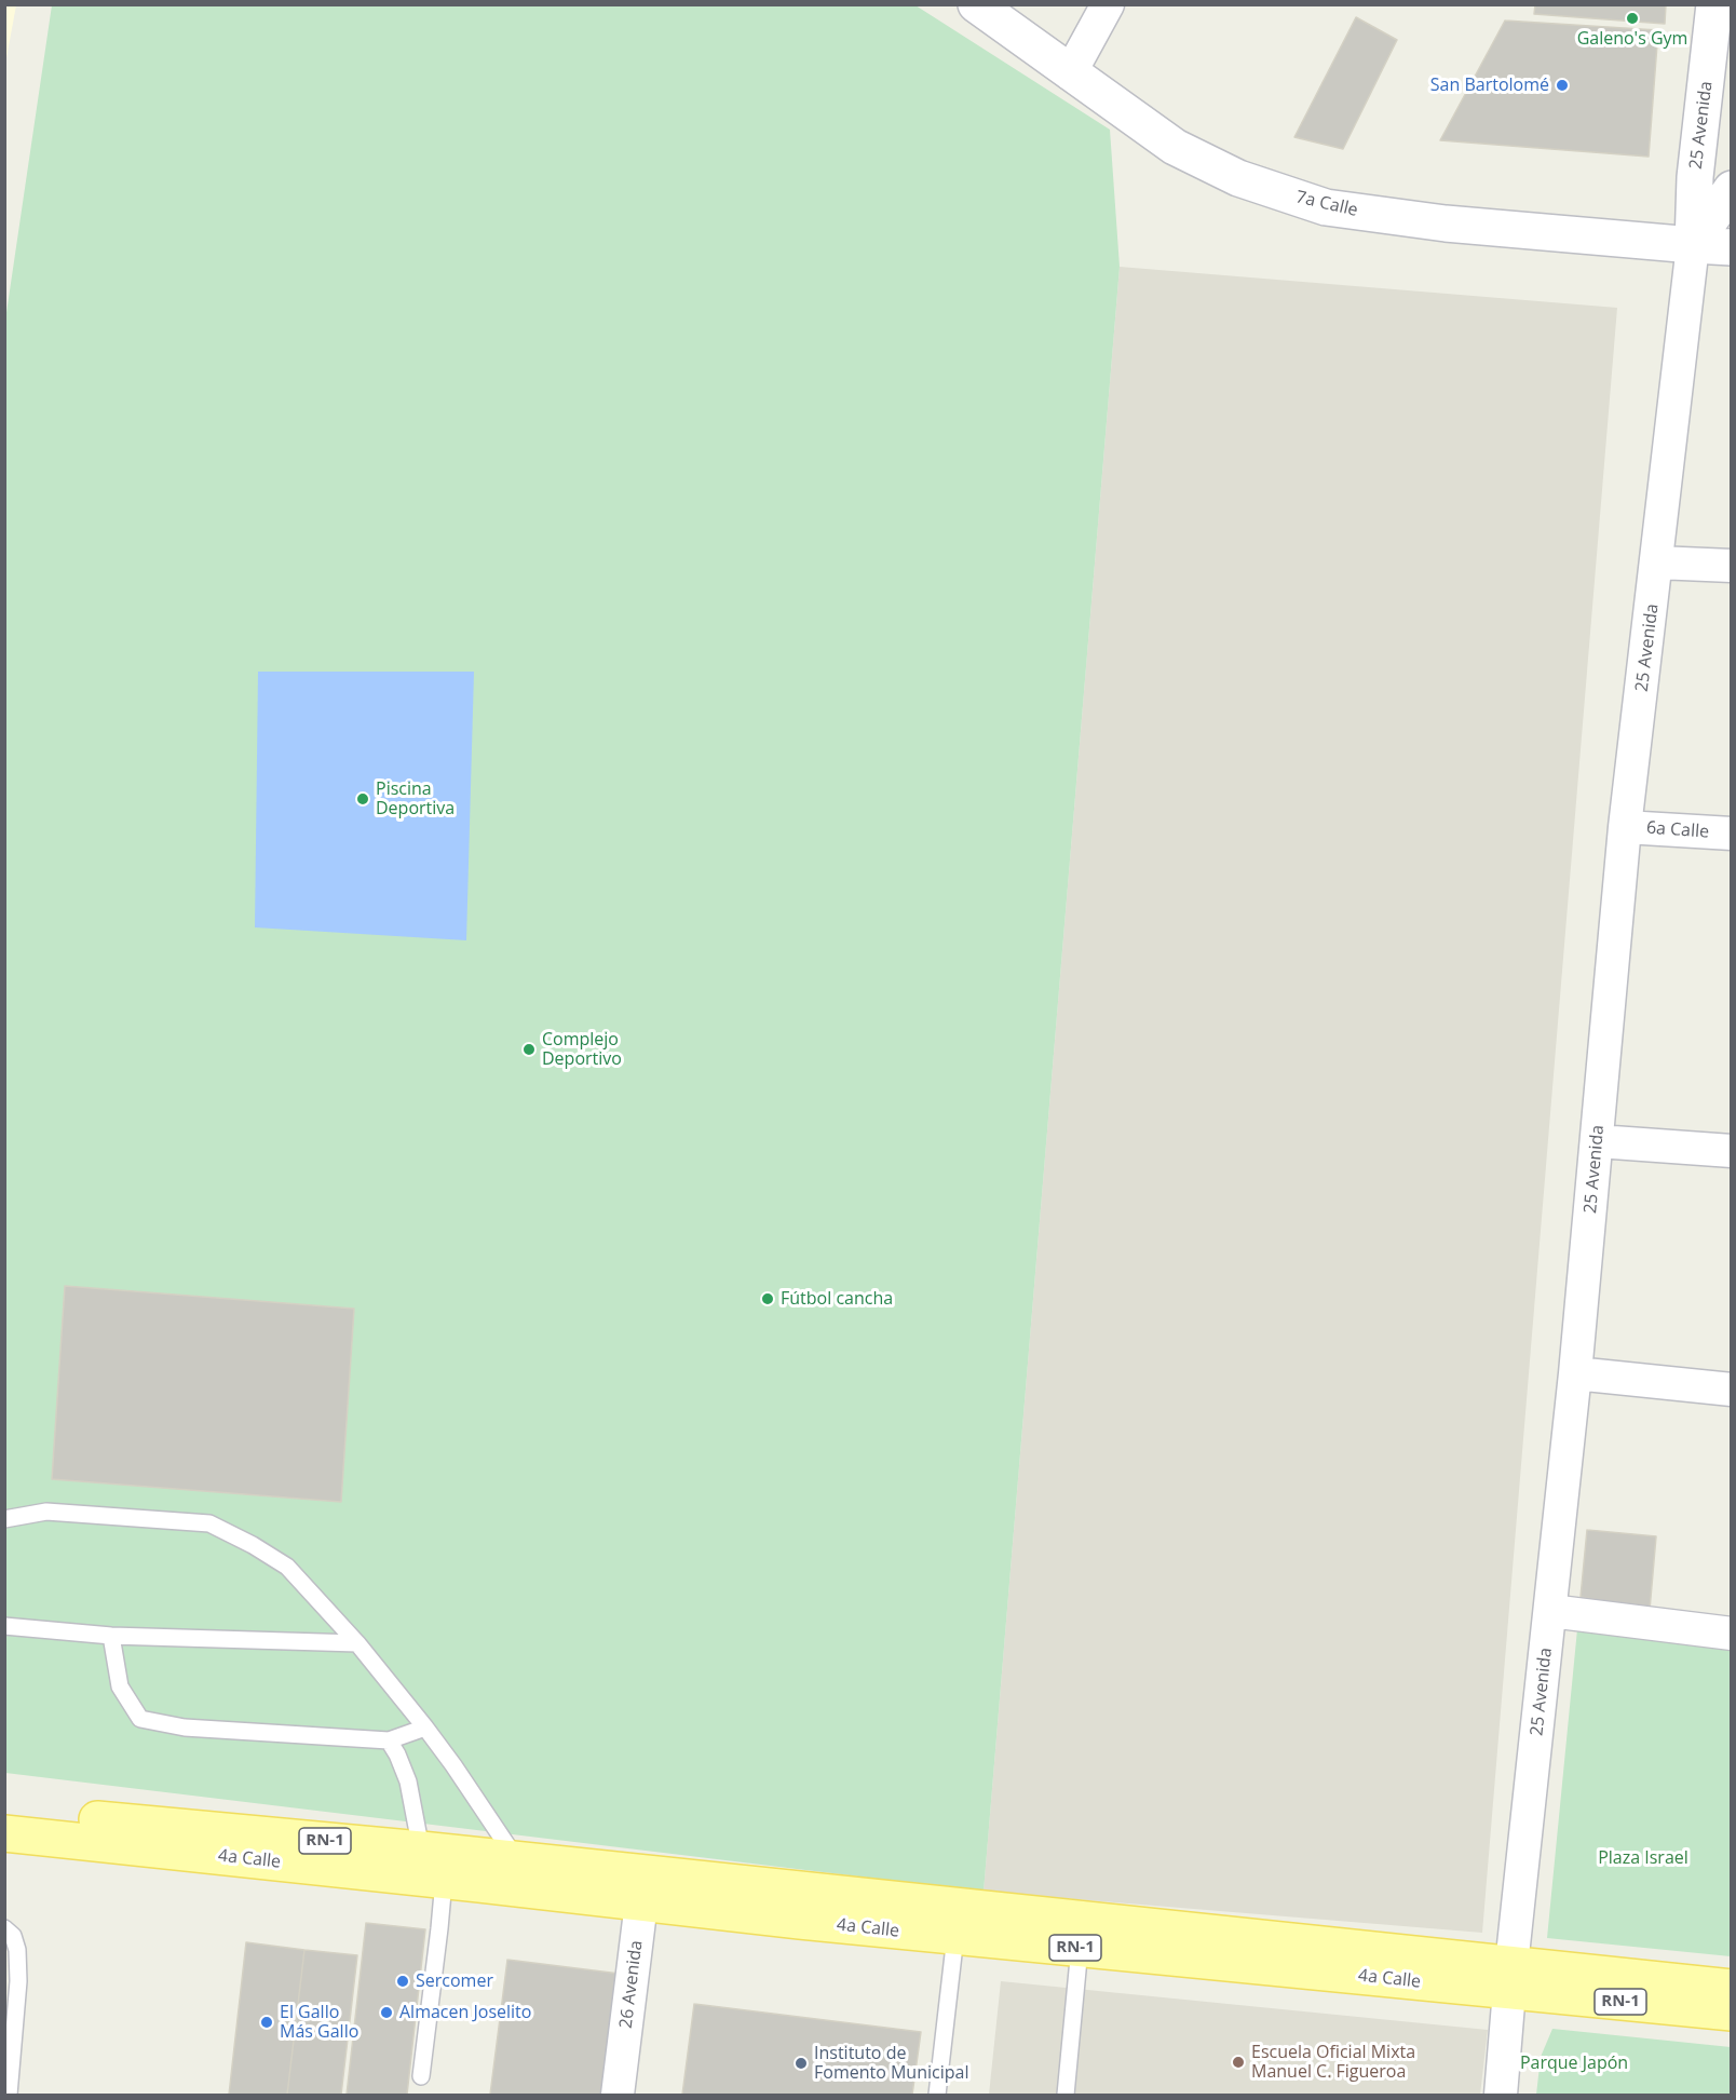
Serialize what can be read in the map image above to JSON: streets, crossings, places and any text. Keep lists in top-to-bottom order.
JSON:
{
  "streets": {
    "main road": ["RN-1", "4a Calle"],
    "street": [
      "25 Avenida",
      "7a Calle",
      "6a Calle",
      "26 Avenida"
    ]
  },
  "crossings": [
    ["25 Avenida", "7a Calle"],
    ["25 Avenida", "6a Calle"],
    ["25 Avenida", "4a Calle"],
    ["4a Calle", "26 Avenida"]
  ],
  "parks": ["Plaza Israel", "Parque Japón"],
  "places": [
    "Galeno's Gym",
    "San Bartolomé",
    "Piscina Deportiva",
    "Complejo Deportivo",
    "Fútbol cancha",
    "Sercomer",
    "Almacen Joselito",
    "El Gallo Más Gallo",
    "Escuela Oficial Mixta Manuel C. Figueroa",
    "Instituto de Fomento Municipal"
  ]
}
